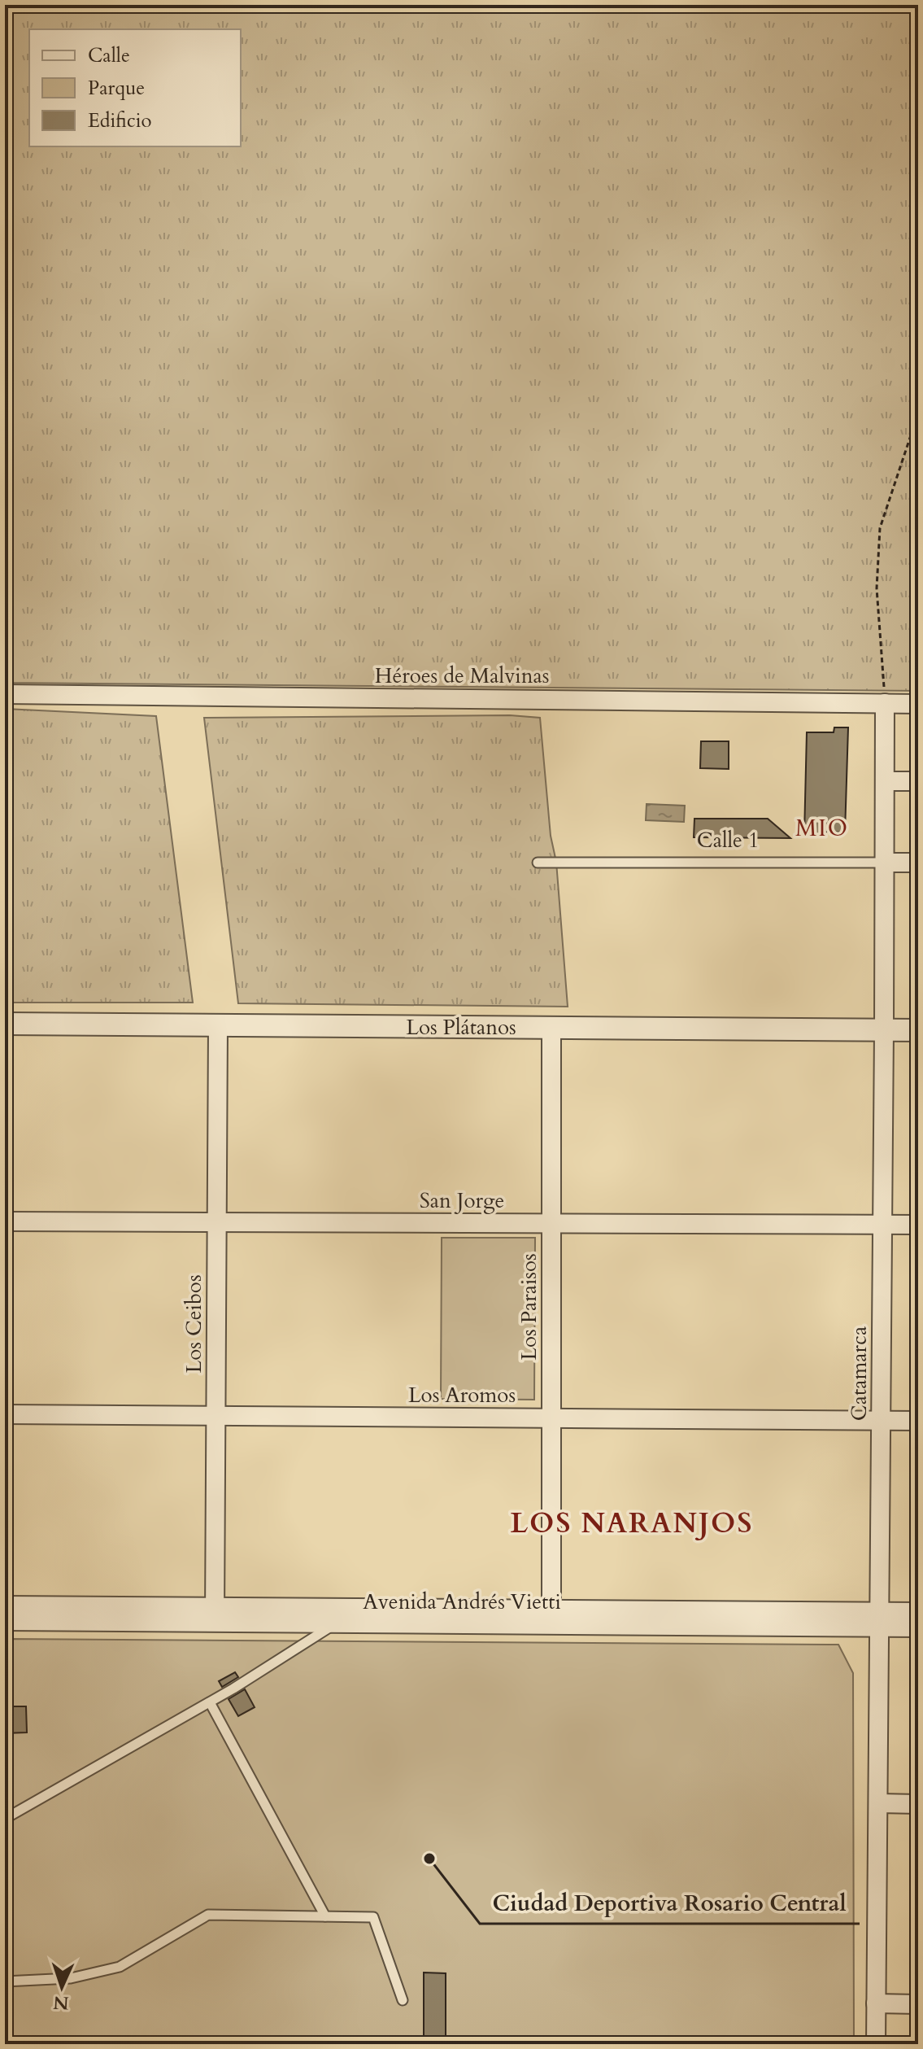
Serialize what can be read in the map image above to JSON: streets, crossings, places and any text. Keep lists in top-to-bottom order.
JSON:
{
  "streets": {
    "street": [
      "Héroes de Malvinas",
      "Calle 1",
      "Los Plátanos",
      "San Jorge",
      "Los Paraisos",
      "Los Ceibos",
      "Catamarca",
      "Los Aromos",
      "Avenida Andrés Vietti"
    ]
  },
  "crossings": [
    ["Héroes de Malvinas", "Catamarca"],
    ["Calle 1", "Catamarca"],
    ["Los Plátanos", "Los Paraisos"],
    ["Los Plátanos", "Los Ceibos"],
    ["Los Plátanos", "Catamarca"],
    ["San Jorge", "Los Paraisos"],
    ["San Jorge", "Los Ceibos"],
    ["San Jorge", "Catamarca"],
    ["Los Paraisos", "Los Aromos"],
    ["Los Paraisos", "Avenida Andrés Vietti"],
    ["Los Ceibos", "Los Aromos"],
    ["Los Ceibos", "Avenida Andrés Vietti"],
    ["Catamarca", "Los Aromos"],
    ["Catamarca", "Avenida Andrés Vietti"]
  ],
  "districts": ["MIO", "LOS NARANJOS"],
  "places": ["Ciudad Deportiva Rosario Central"],
  "legend": ["Calle", "Parque", "Edificio"],
  "north": "bottom"
}
